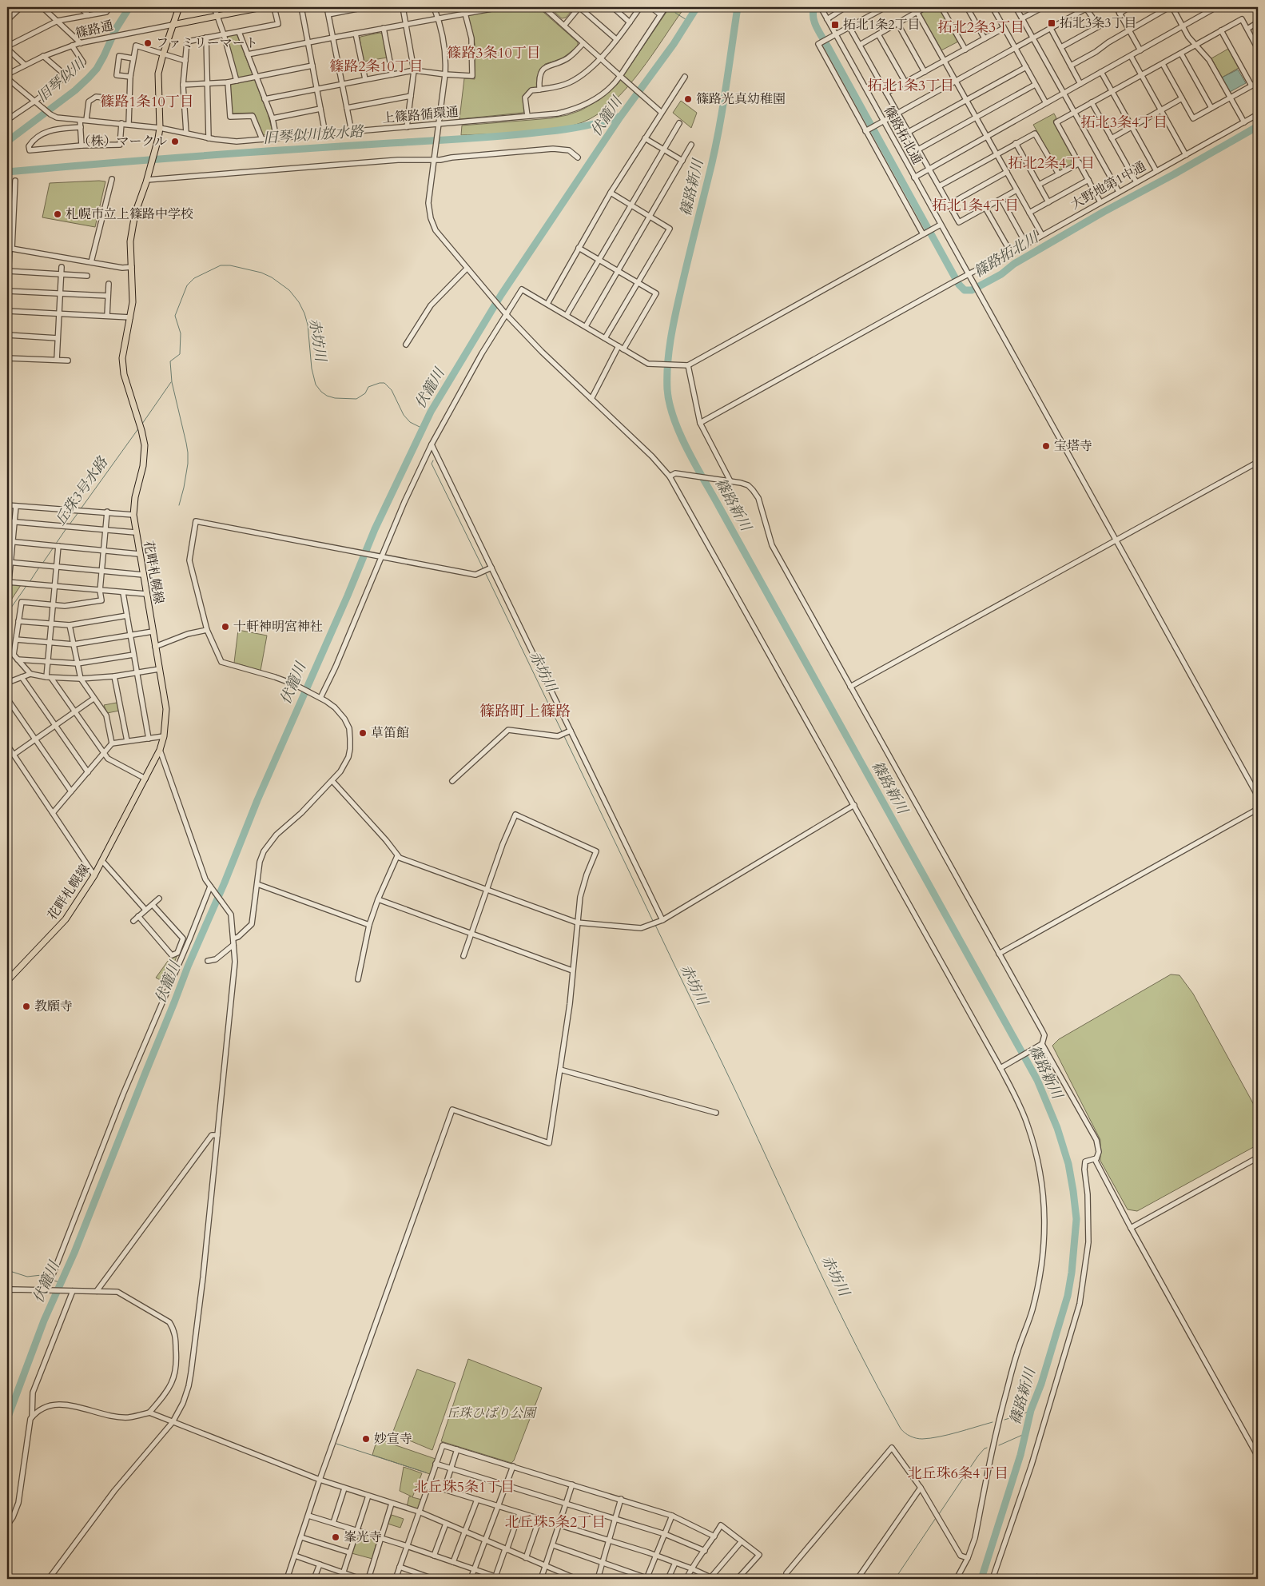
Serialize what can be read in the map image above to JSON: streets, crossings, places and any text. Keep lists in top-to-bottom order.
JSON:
{
  "streets": {
    "main road": ["篠路通", "花畔札幌線"],
    "street": ["上篠路循環通", "篠路拓北通", "大野地第1中通"]
  },
  "crossings": [
    ["上篠路循環通", "花畔札幌線"],
    ["篠路拓北通", "大野地第1中通"]
  ],
  "districts": [
    "拓北2条3丁目",
    "篠路3条10丁目",
    "篠路2条10丁目",
    "拓北1条3丁目",
    "篠路1条10丁目",
    "拓北3条4丁目",
    "拓北2条4丁目",
    "拓北1条4丁目",
    "篠路町上篠路",
    "北丘珠6条4丁目",
    "北丘珠5条1丁目",
    "北丘珠5条2丁目"
  ],
  "water": [
    "旧琴似川",
    "伏籠川",
    "旧琴似川放水路",
    "篠路新川",
    "篠路拓北川",
    "赤坊川",
    "丘珠3号水路"
  ],
  "parks": ["丘珠ひばり公園"],
  "places": {
    "transit": ["拓北3条3丁目", "拓北1条2丁目"],
    "other": [
      "ファミリーマート",
      "篠路光真幼稚園",
      "（株）マークル",
      "札幌市立上篠路中学校",
      "宝塔寺",
      "十軒神明宮神社",
      "草笛館",
      "教願寺",
      "妙宣寺",
      "峯光寺"
    ]
  }
}
